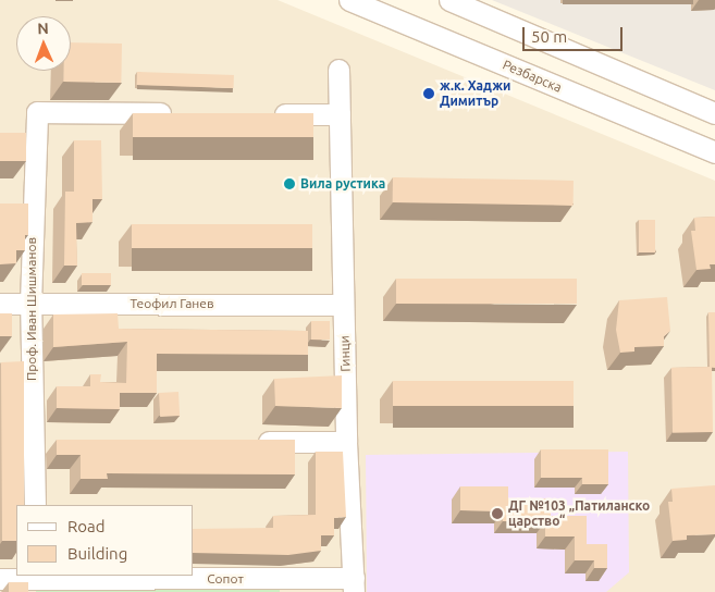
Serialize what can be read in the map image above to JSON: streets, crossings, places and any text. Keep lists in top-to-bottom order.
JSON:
{
  "streets": {
    "street": [
      "Резбарска",
      "Теофил Ганев",
      "Проф. Иван Шишманов",
      "Гинци",
      "Сопот"
    ]
  },
  "crossings": [
    ["Теофил Ганев", "Проф. Иван Шишманов"],
    ["Теофил Ганев", "Гинци"],
    ["Гинци", "Сопот"]
  ],
  "places": ["ж.к. Хаджи Димитър", "Вила рустика", "ДГ №103 „Патиланско царство“"],
  "legend": ["Road", "Building"],
  "scale_bar": "50 m",
  "north": "top"
}
